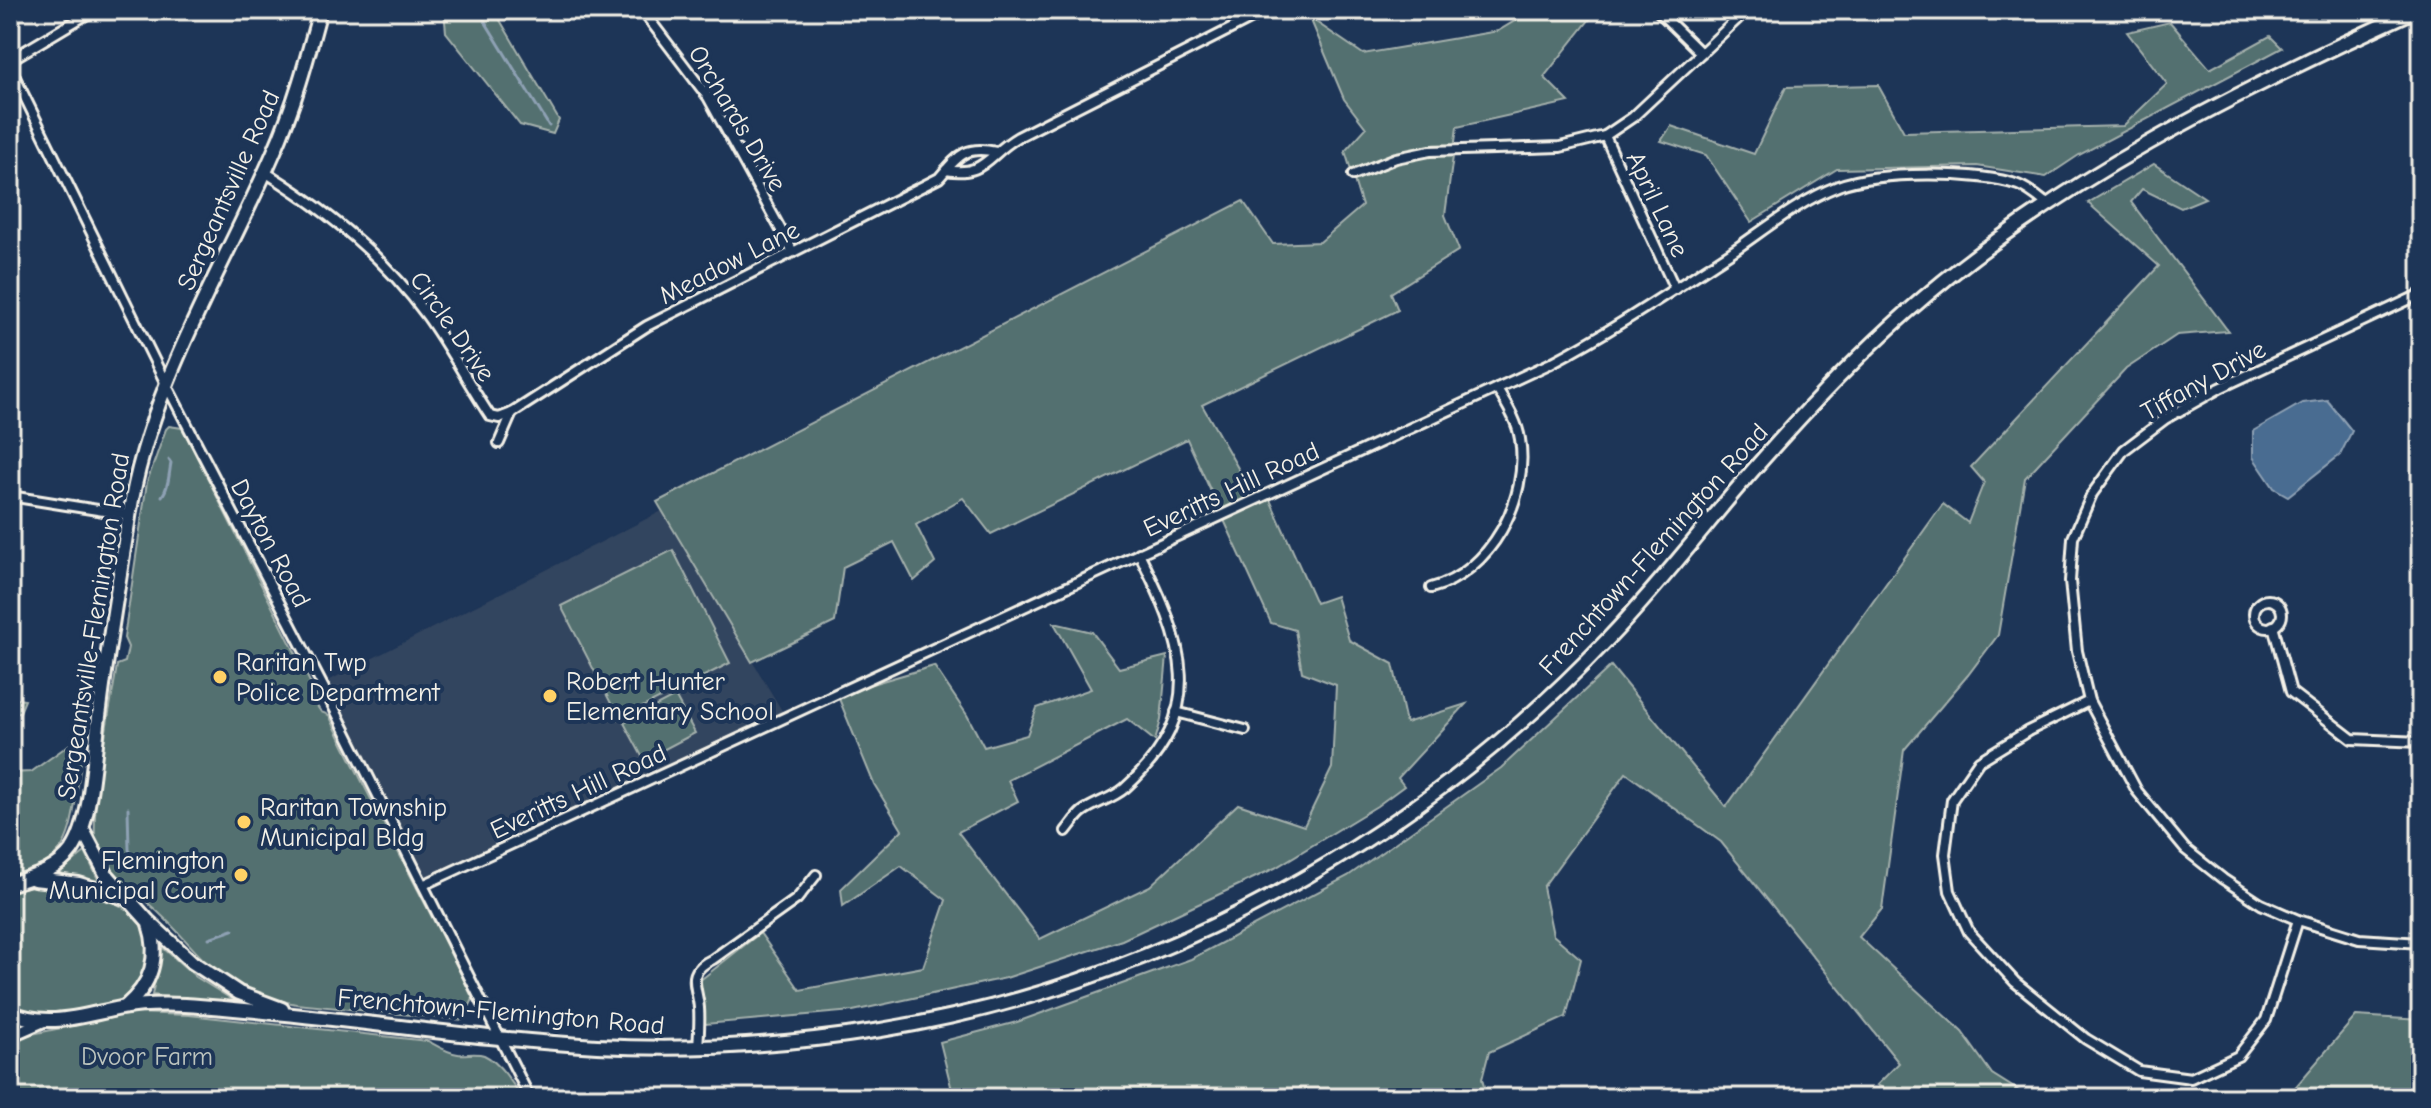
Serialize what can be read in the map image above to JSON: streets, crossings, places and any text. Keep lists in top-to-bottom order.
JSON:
{
  "streets": {
    "main road": ["Sergeantsville Road", "Frenchtown-Flemington Road", "Sergeantsville-Flemington Road"],
    "street": [
      "Orchards Drive",
      "April Lane",
      "Meadow Lane",
      "Circle Drive",
      "Tiffany Drive",
      "Everitts Hill Road",
      "Dayton Road"
    ]
  },
  "crossings": [
    ["Orchards Drive", "Meadow Lane"],
    ["Sergeantsville Road", "Circle Drive"],
    ["Sergeantsville Road", "Dayton Road"],
    ["Sergeantsville Road", "Sergeantsville-Flemington Road"],
    ["April Lane", "Everitts Hill Road"],
    ["Meadow Lane", "Circle Drive"],
    ["Everitts Hill Road", "Dayton Road"],
    ["Everitts Hill Road", "Frenchtown-Flemington Road"],
    ["Dayton Road", "Frenchtown-Flemington Road"],
    ["Dayton Road", "Sergeantsville-Flemington Road"],
    ["Frenchtown-Flemington Road", "Sergeantsville-Flemington Road"]
  ],
  "parks": ["Dvoor Farm"],
  "places": [
    "Raritan Twp Police Department",
    "Robert Hunter Elementary School",
    "Raritan Township Municipal Bldg",
    "Flemington Municipal Court"
  ]
}
